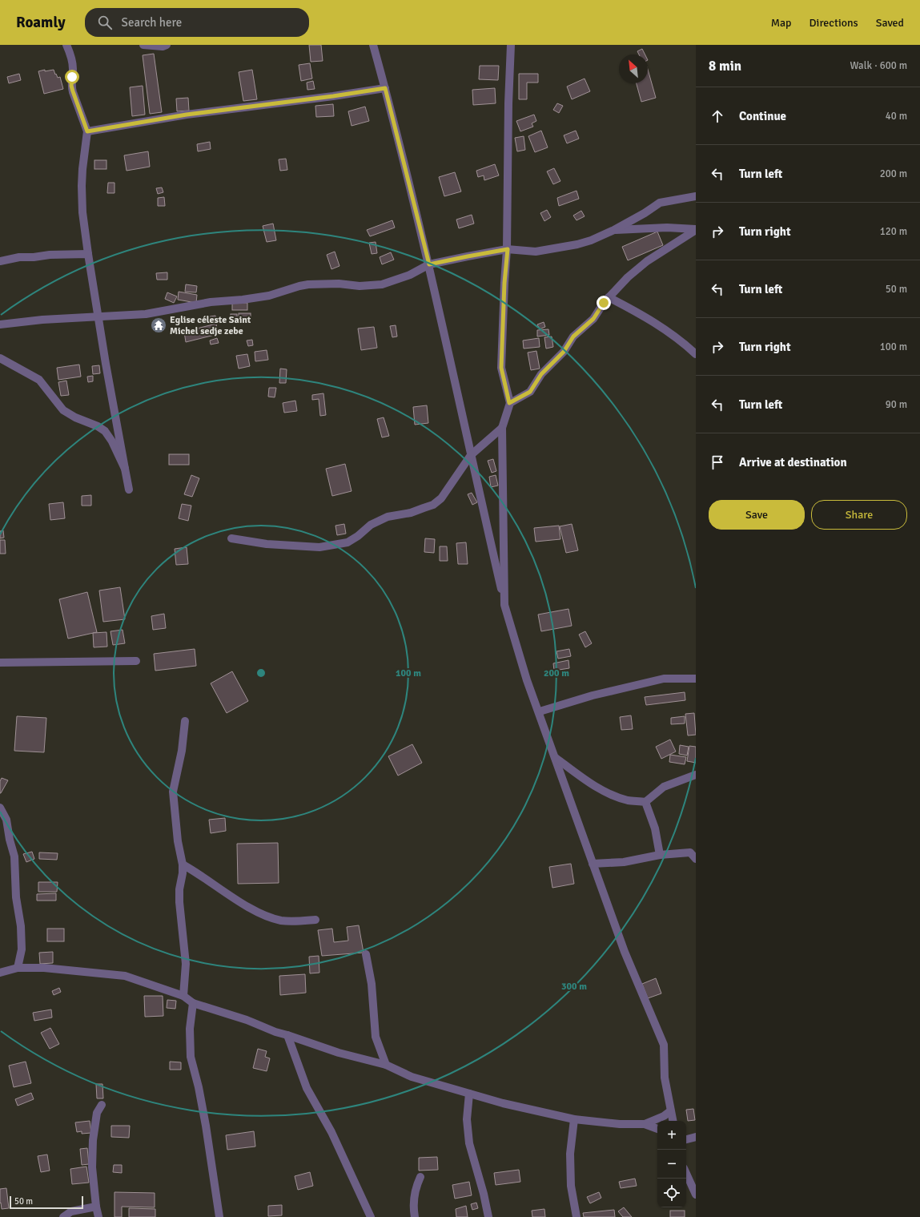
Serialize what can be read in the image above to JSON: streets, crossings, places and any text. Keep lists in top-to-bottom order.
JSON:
{
  "places": {
    "temple": ["Eglise céleste Saint Michel sedje zebe"]
  },
  "scale_bar": "50 m",
  "north": "top left",
  "page": {
    "header": "Roamly",
    "search": "Search here",
    "nav": ["Map", "Directions", "Saved"],
    "heading": ["8 min", "Walk · 600 m"],
    "list": [
      ["Continue", "40 m"],
      ["Turn left", "200 m"],
      ["Turn right", "120 m"],
      ["Turn left", "50 m"],
      ["Turn right", "100 m"],
      ["Turn left", "90 m"],
      "Arrive at destination"
    ],
    "buttons": ["Save", "Share"],
    "map_buttons": ["+", "−"],
    "scale": "50 m"
  },
  "rings": ["100 m", "200 m", "300 m"]
}
